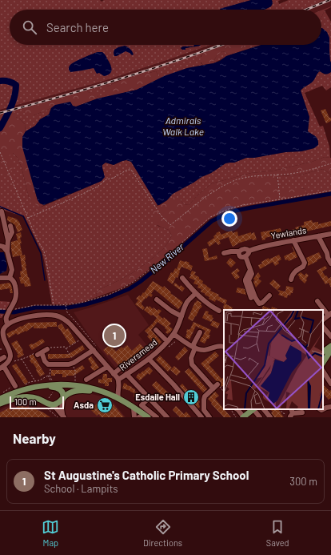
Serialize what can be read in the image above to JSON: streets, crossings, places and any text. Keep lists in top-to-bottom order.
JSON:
{
  "streets": {
    "street": ["Yewlands", "Riversmead"]
  },
  "water": ["Admirals Walk Lake", "New River"],
  "places": {
    "building": ["Esdaile Hall"],
    "supermarket": ["Asda"]
  },
  "scale_bar": "100 m",
  "page": {
    "search": "Search here",
    "pins": "1",
    "scale": "100 m",
    "heading": "Nearby",
    "list": [
      {
        "mark": "1",
        "name": "St Augustine's Catholic Primary School",
        "note": "School · Lampits",
        "value": "300 m"
      }
    ],
    "nav": ["Map", "Directions", "Saved"]
  }
}
